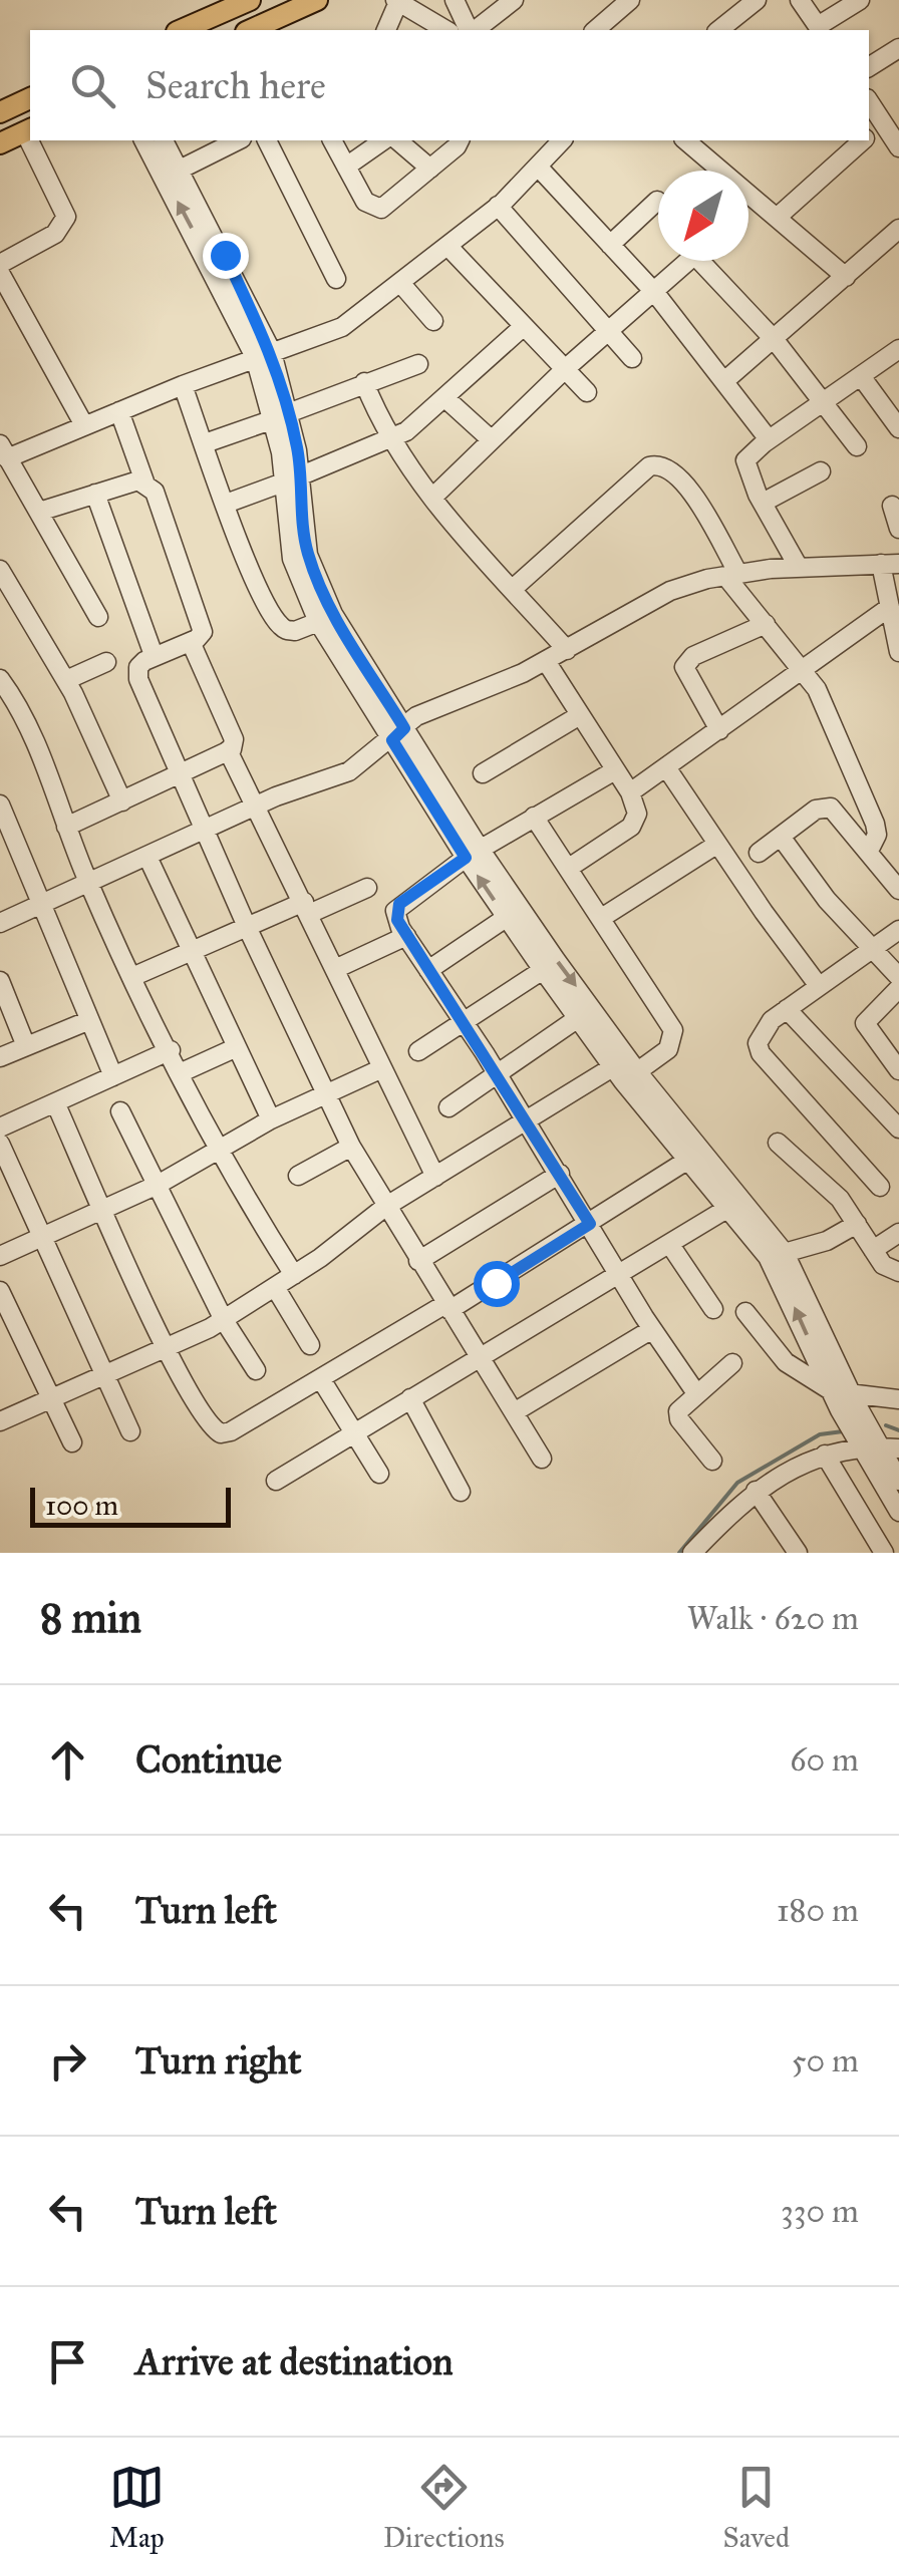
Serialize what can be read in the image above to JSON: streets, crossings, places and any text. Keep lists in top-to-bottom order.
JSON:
{
  "scale_bar": "100 m",
  "north": "bottom left",
  "page": {
    "search": "Search here",
    "scale": "100 m",
    "heading": ["8 min", "Walk · 620 m"],
    "list": [
      ["Continue", "60 m"],
      ["Turn left", "180 m"],
      ["Turn right", "50 m"],
      ["Turn left", "330 m"],
      "Arrive at destination"
    ],
    "nav": ["Map", "Directions", "Saved"]
  }
}
